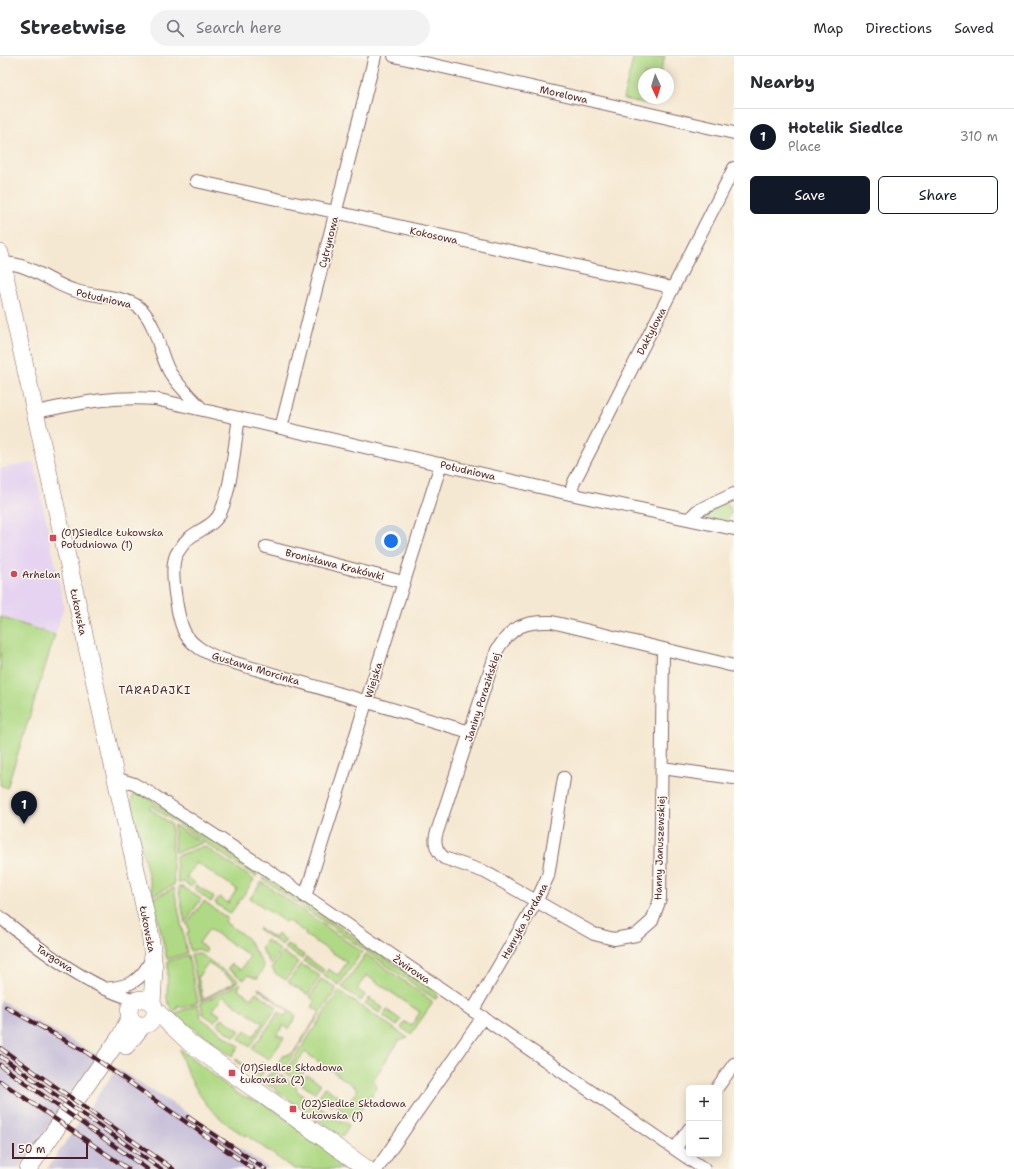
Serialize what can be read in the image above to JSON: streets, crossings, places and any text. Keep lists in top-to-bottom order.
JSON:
{
  "streets": {
    "main road": ["Łukowska"],
    "street": [
      "Morelowa",
      "Kokosowa",
      "Cytrynowa",
      "Południowa",
      "Daktylowa",
      "Bronisława Krakówki",
      "Gustawa Morcinka",
      "Wiejska",
      "Janiny Porazińskiej",
      "Hanny Januszewskiej",
      "Henryka Jordana",
      "Targowa",
      "Żwirowa"
    ]
  },
  "crossings": [
    ["Kokosowa", "Cytrynowa"],
    ["Kokosowa", "Daktylowa"],
    ["Cytrynowa", "Południowa"],
    ["Południowa", "Daktylowa"],
    ["Południowa", "Łukowska"],
    ["Południowa", "Gustawa Morcinka"],
    ["Południowa", "Wiejska"],
    ["Bronisława Krakówki", "Wiejska"],
    ["Łukowska", "Targowa"],
    ["Łukowska", "Żwirowa"],
    ["Gustawa Morcinka", "Wiejska"],
    ["Gustawa Morcinka", "Janiny Porazińskiej"],
    ["Wiejska", "Żwirowa"],
    ["Janiny Porazińskiej", "Hanny Januszewskiej"],
    ["Hanny Januszewskiej", "Henryka Jordana"],
    ["Henryka Jordana", "Żwirowa"]
  ],
  "districts": ["TARADAJKI"],
  "places": {
    "transit": ["(01)Siedlce Łukowska Południowa (1)", "(01)Siedlce Składowa Łukowska (2)", "(02)Siedlce Składowa Łukowska (1)"],
    "other": ["Arhelan"]
  },
  "scale_bar": "50 m",
  "north": "bottom",
  "page": {
    "header": "Streetwise",
    "search": "Search here",
    "nav": ["Map", "Directions", "Saved"],
    "heading": "Nearby",
    "list": [
      {
        "mark": "1",
        "name": "Hotelik Siedlce",
        "note": "Place",
        "value": "310 m"
      }
    ],
    "buttons": ["Save", "Share"],
    "pins": "1",
    "map_buttons": ["+", "−"],
    "scale": "50 m"
  }
}
